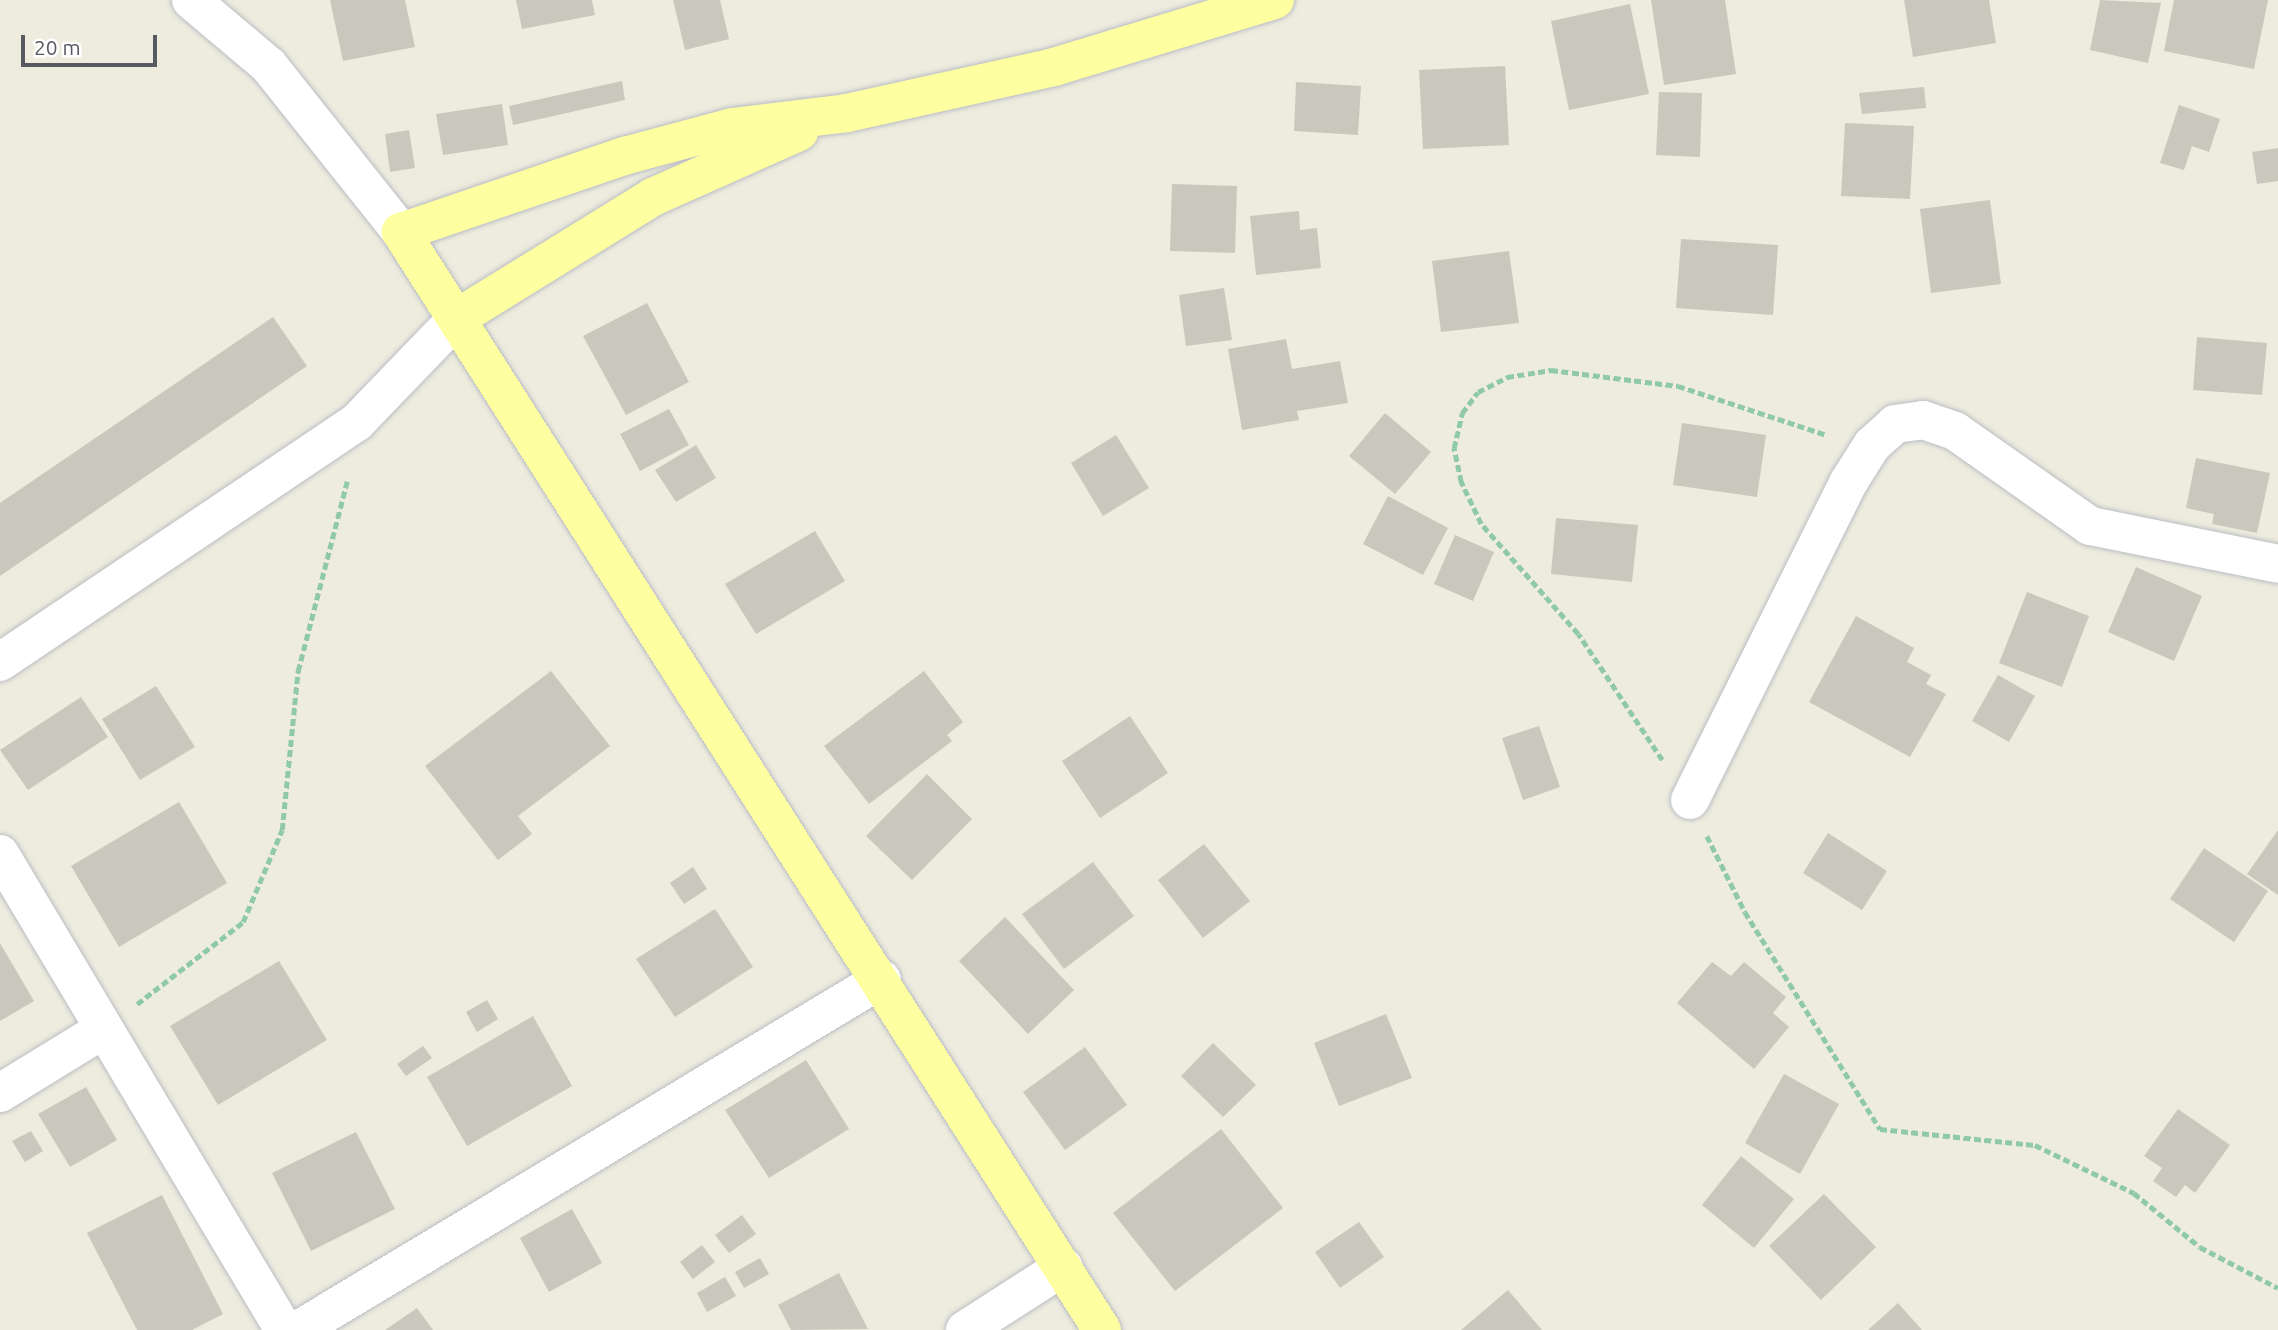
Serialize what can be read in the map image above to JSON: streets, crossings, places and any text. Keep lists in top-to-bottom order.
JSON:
{
  "scale_bar": "20 m"
}
